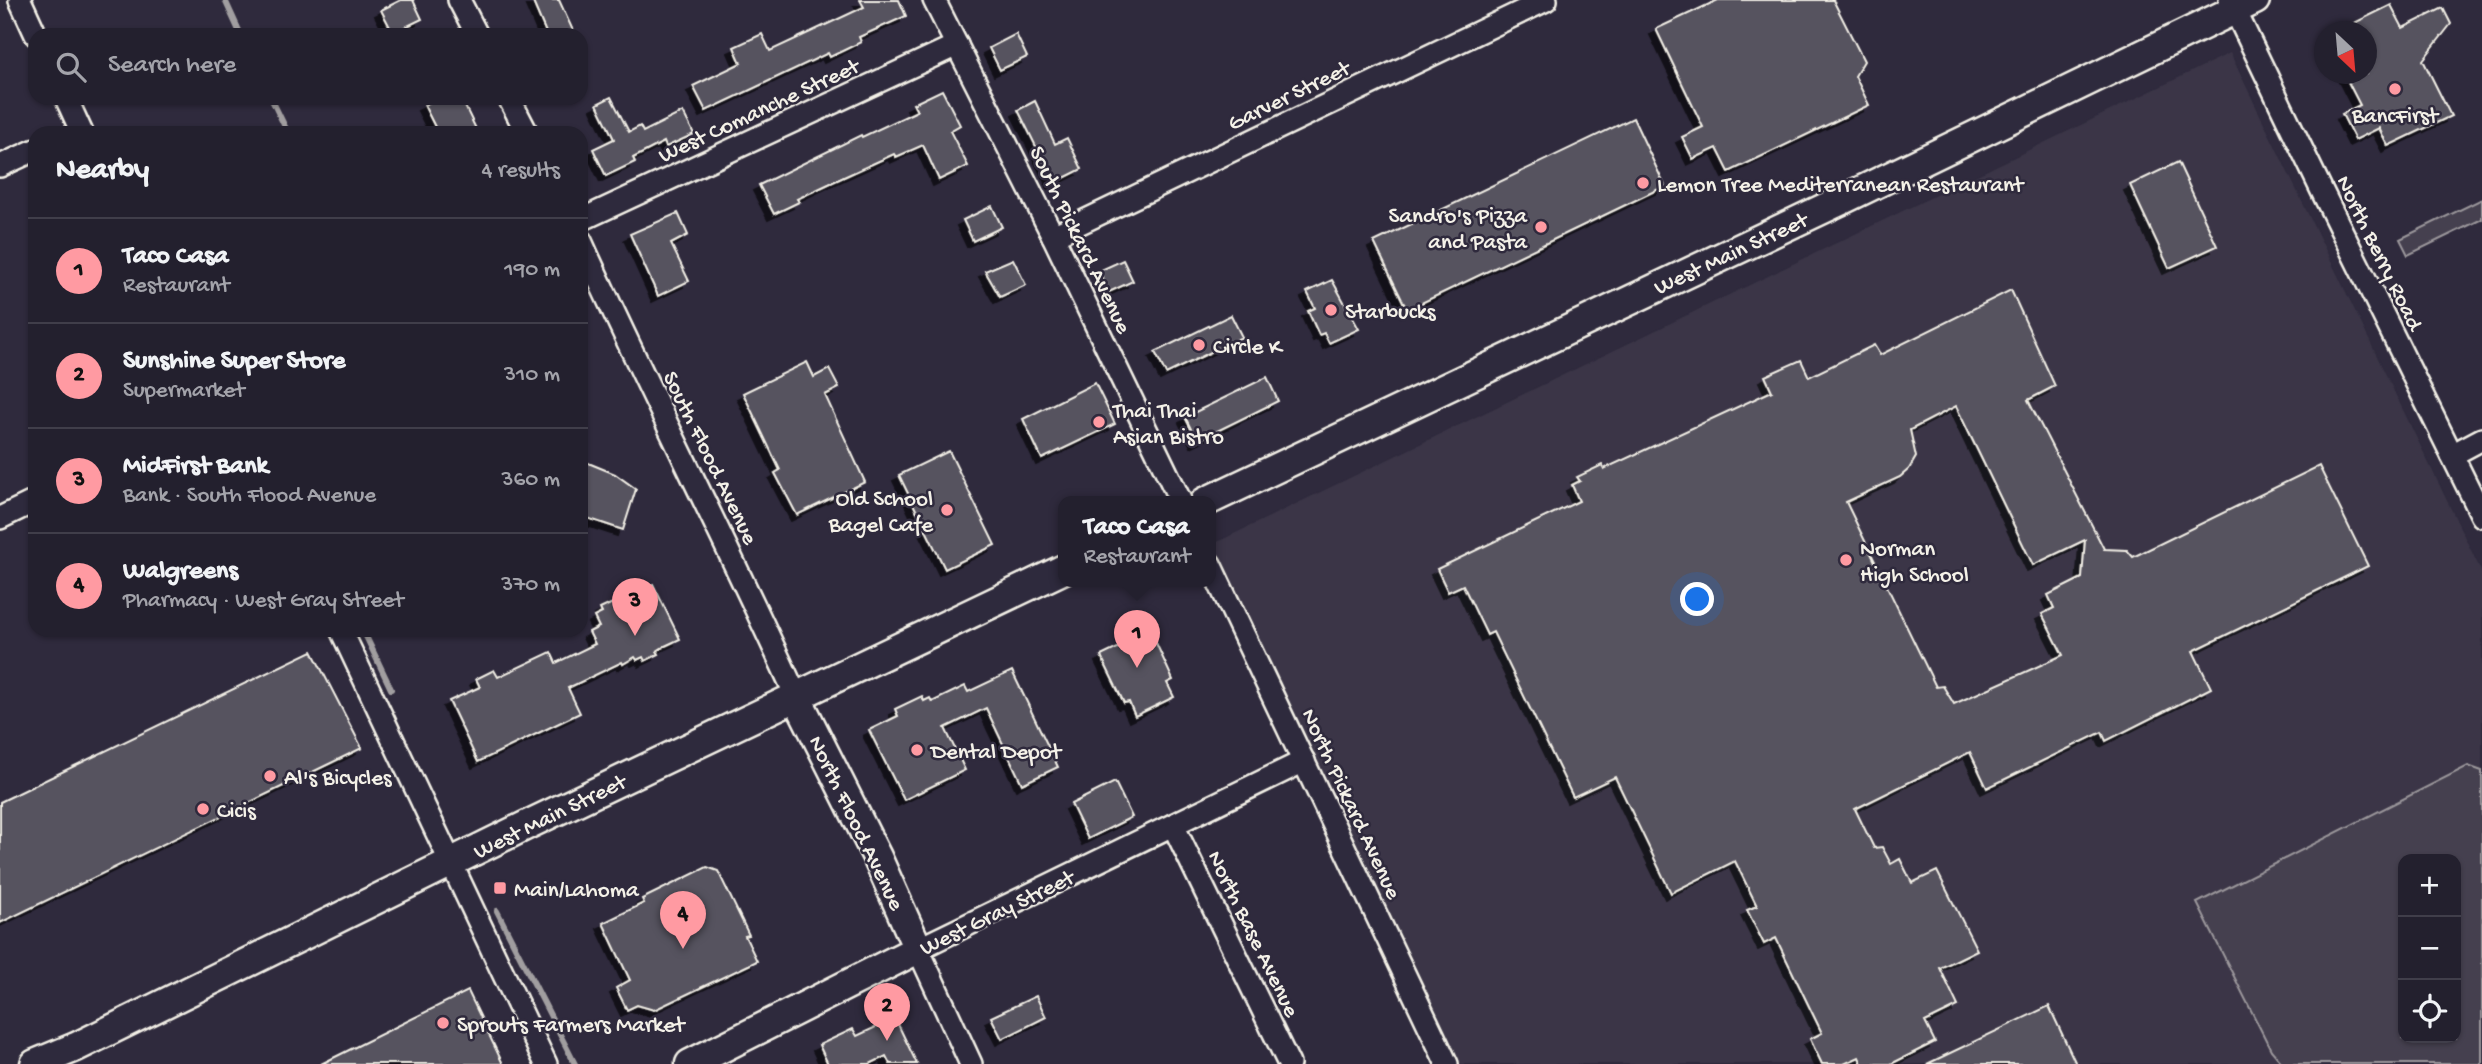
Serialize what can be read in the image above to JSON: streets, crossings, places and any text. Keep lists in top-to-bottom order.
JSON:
{
  "streets": {
    "main road": ["West Main Street", "North Flood Avenue", "West Gray Street"],
    "street": [
      "Garver Street",
      "West Comanche Street",
      "South Pickard Avenue",
      "North Berry Road",
      "South Flood Avenue",
      "North Pickard Avenue",
      "North Base Avenue"
    ]
  },
  "crossings": [
    ["Garver Street", "South Pickard Avenue"],
    ["West Comanche Street", "South Pickard Avenue"],
    ["West Main Street", "North Berry Road"],
    ["West Main Street", "South Flood Avenue"],
    ["West Main Street", "North Flood Avenue"],
    ["South Flood Avenue", "North Flood Avenue"],
    ["North Pickard Avenue", "West Gray Street"],
    ["North Flood Avenue", "West Gray Street"],
    ["West Gray Street", "North Base Avenue"]
  ],
  "places": {
    "other": [
      "BancFirst",
      "Lemon Tree Mediterranean Restaurant",
      "Sandro's Pizza and Pasta",
      "Starbucks",
      "Circle K",
      "Thai Thai Asian Bistro",
      "Old School Bagel Cafe",
      "Norman High School",
      "Dental Depot",
      "Al's Bicycles",
      "Cicis",
      "Sprouts Farmers Market"
    ],
    "transit": ["Main/Lahoma"]
  },
  "north": "bottom right",
  "page": {
    "search": "Search here",
    "heading": ["Nearby", "4 results"],
    "list": [
      {
        "mark": "1",
        "name": "Taco Casa",
        "note": "Restaurant",
        "value": "190 m"
      },
      {
        "mark": "2",
        "name": "Sunshine Super Store",
        "note": "Supermarket",
        "value": "310 m"
      },
      {
        "mark": "3",
        "name": "MidFirst Bank",
        "note": "Bank · South Flood Avenue",
        "value": "360 m"
      },
      {
        "mark": "4",
        "name": "Walgreens",
        "note": "Pharmacy · West Gray Street",
        "value": "370 m"
      }
    ],
    "popup": ["Taco Casa", "Restaurant"],
    "pins": [
      "3",
      "1",
      "4",
      "2"
    ],
    "map_buttons": ["+", "−"]
  }
}
